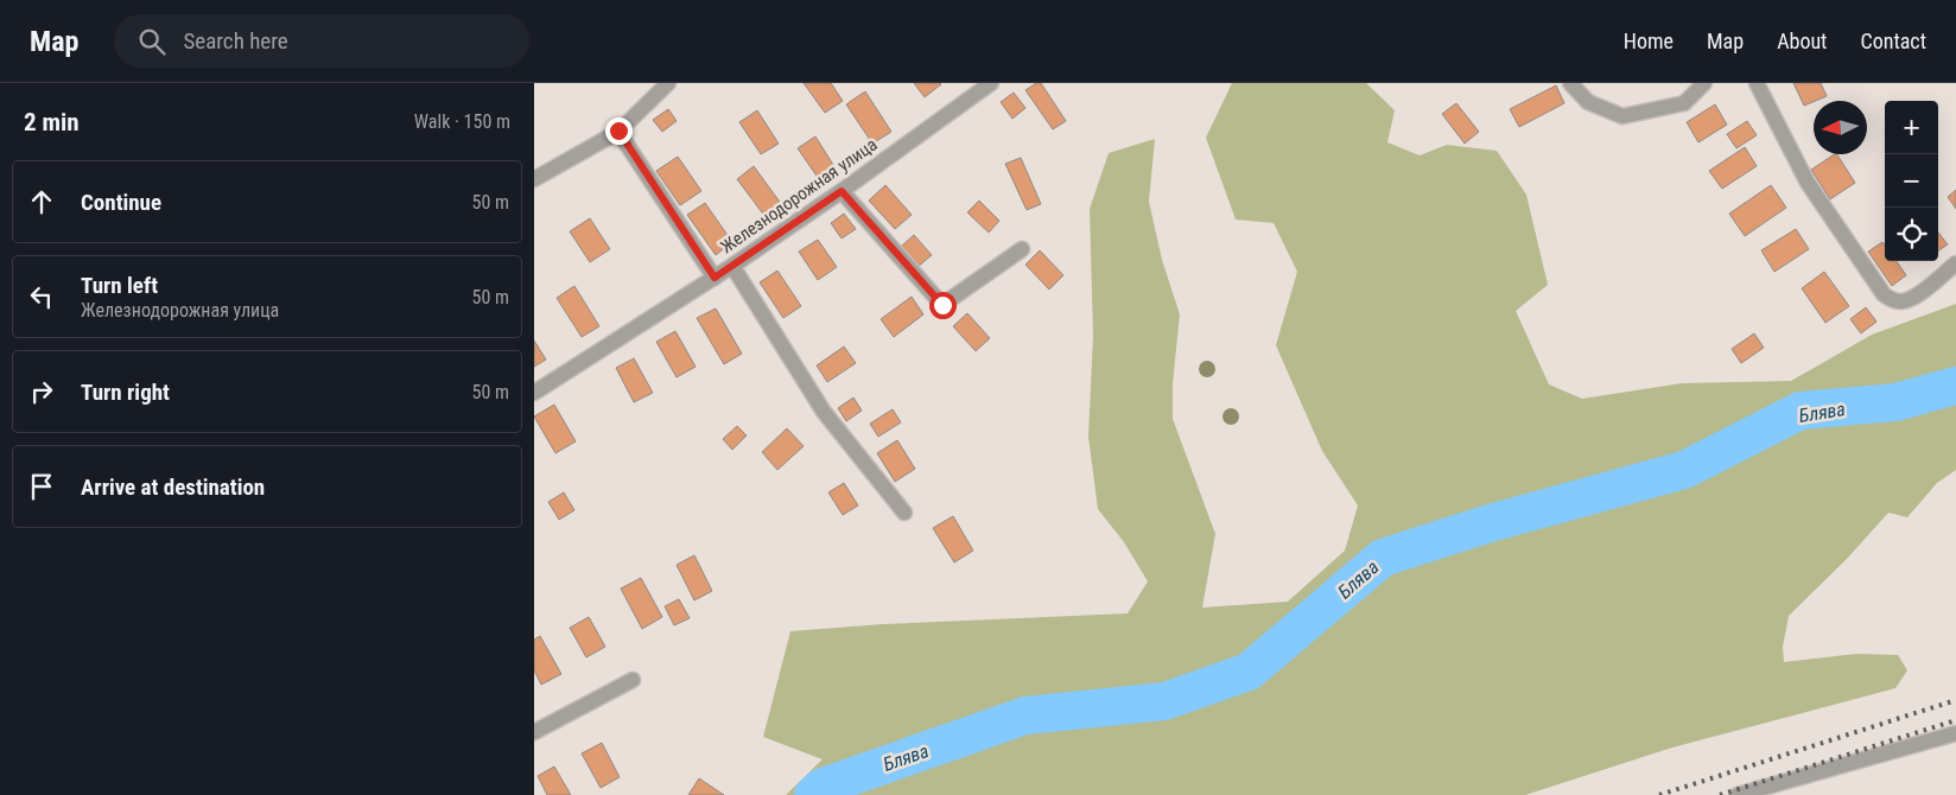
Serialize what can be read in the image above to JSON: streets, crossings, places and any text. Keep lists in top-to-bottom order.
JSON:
{
  "streets": {
    "street": ["Железнодорожная улица"]
  },
  "water": ["Блява"],
  "north": "left",
  "page": {
    "header": "Map",
    "search": "Search here",
    "nav": [
      "Home",
      "Map",
      "About",
      "Contact"
    ],
    "heading": ["2 min", "Walk · 150 m"],
    "map_buttons": ["+", "−"],
    "list": [
      ["Continue", "50 m"],
      ["Turn left", "Железнодорожная улица", "50 m"],
      ["Turn right", "50 m"],
      "Arrive at destination"
    ]
  }
}
